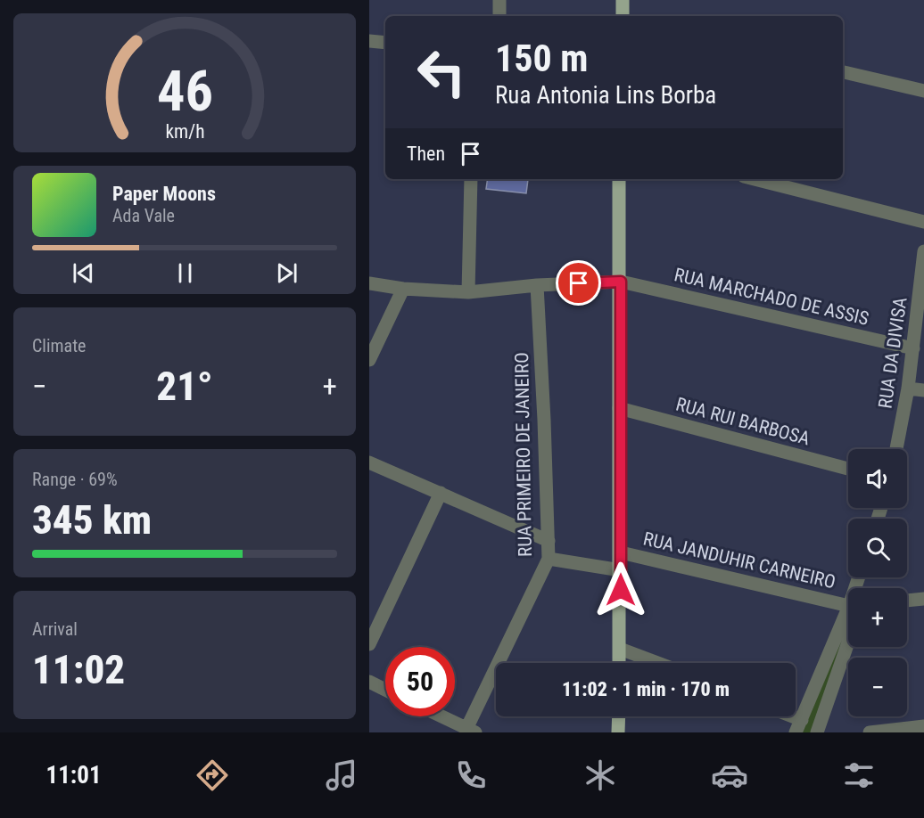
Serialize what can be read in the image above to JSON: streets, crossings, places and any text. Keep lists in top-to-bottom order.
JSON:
{
  "streets": {
    "street": [
      "RUA MARCHADO DE ASSIS",
      "RUA DA DIVISA",
      "RUA RUI BARBOSA",
      "RUA PRIMEIRO DE JANEIRO",
      "RUA JANDUHIR CARNEIRO"
    ]
  },
  "crossings": [
    ["RUA MARCHADO DE ASSIS", "RUA DA DIVISA"],
    ["RUA MARCHADO DE ASSIS", "RUA PRIMEIRO DE JANEIRO"]
  ],
  "page": {
    "turn": ["150 m", "Rua Antonia Lins Borba"],
    "then": "Then",
    "song": ["Paper Moons", "Ada Vale"],
    "tile": [
      "Climate",
      ["Range · 69%", "345 km"],
      ["Arrival", "11:02"]
    ],
    "heat": ["−", "21°", "+"],
    "map_buttons": ["+", "−"],
    "limit": "50",
    "trip": "11:02 · 1 min · 170 m",
    "tabs": "11:01",
    "gauge": ["46", "km/h"]
  }
}
